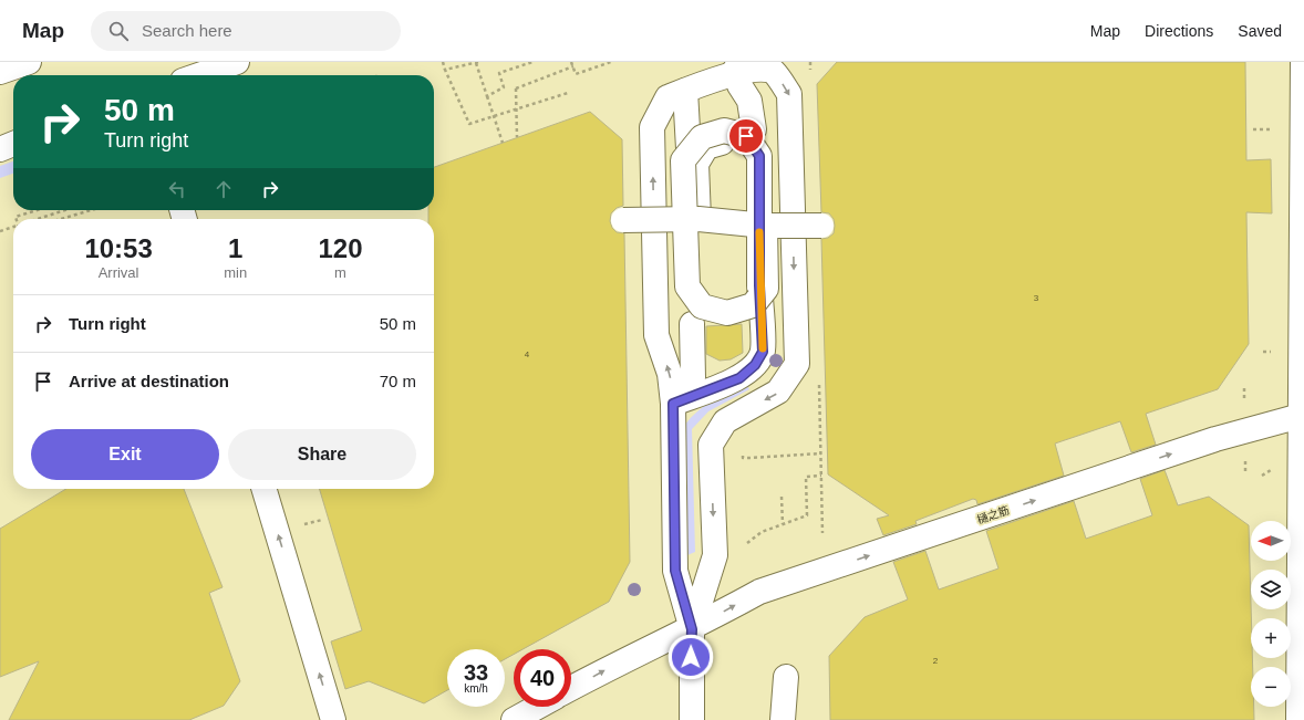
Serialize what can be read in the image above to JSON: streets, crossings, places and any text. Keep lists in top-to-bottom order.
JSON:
{
  "streets": {
    "main road": ["樋之筋"]
  },
  "one_way": ["樋之筋"],
  "house_numbers": ["3", "4", "2"],
  "north": "left",
  "page": {
    "header": "Map",
    "search": "Search here",
    "nav": ["Map", "Directions", "Saved"],
    "turn": ["50 m", "Turn right"],
    "eta": [
      "10:53",
      "Arrival",
      "1",
      "min",
      "120",
      "m"
    ],
    "list": [
      {
        "name": "Turn right",
        "value": "50 m"
      },
      {
        "name": "Arrive at destination",
        "value": "70 m"
      }
    ],
    "buttons": ["Exit", "Share"],
    "map_buttons": ["+", "−"],
    "speed": "33 km/h",
    "limit": "40"
  }
}
